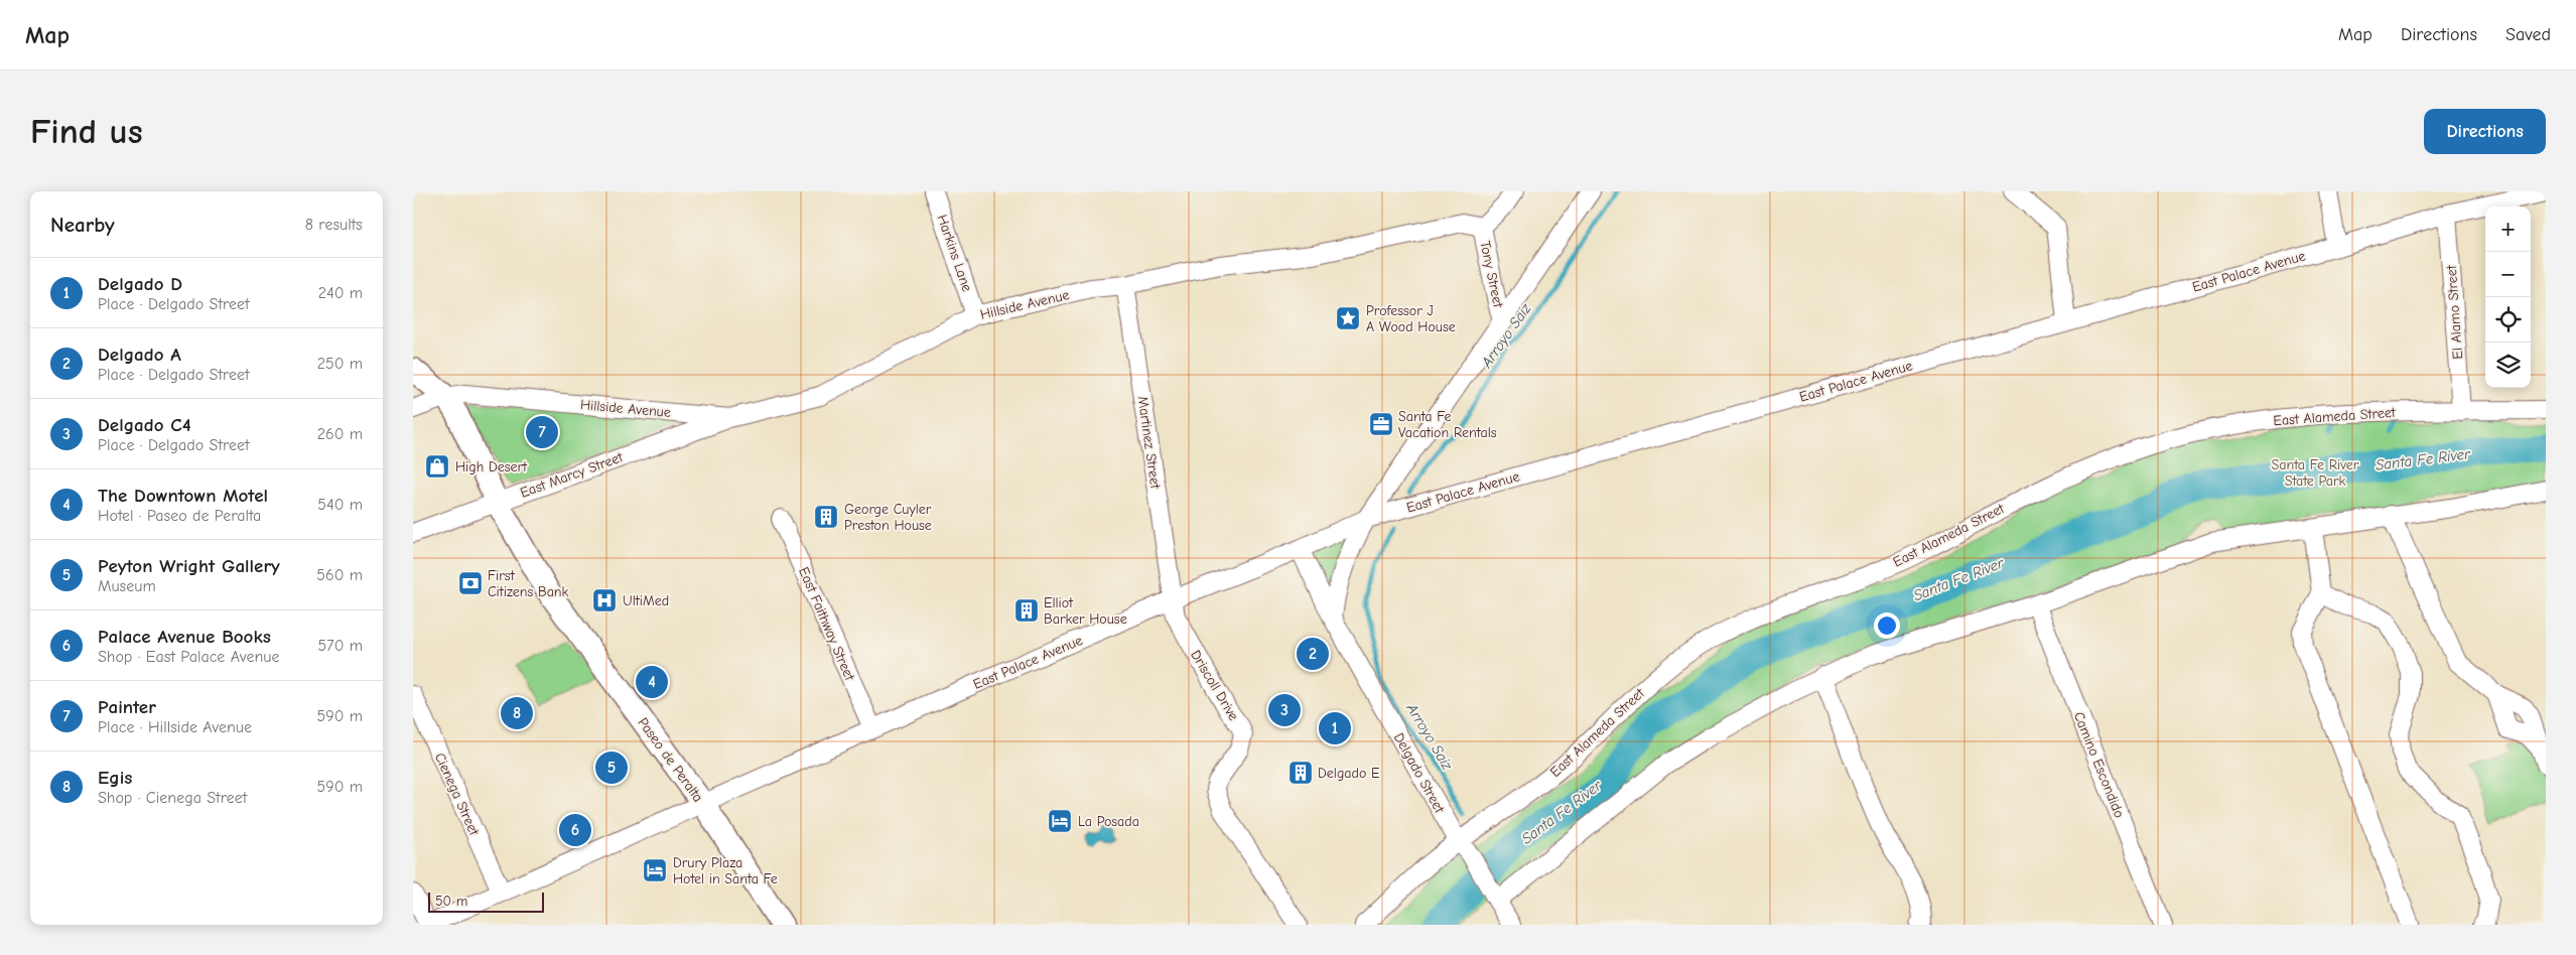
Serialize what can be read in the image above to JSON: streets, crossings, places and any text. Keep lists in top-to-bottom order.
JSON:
{
  "streets": {
    "main road": ["Paseo de Peralta"],
    "street": [
      "Harkins Lane",
      "East Palace Avenue",
      "Tony Street",
      "Hillside Avenue",
      "El Alamo Street",
      "East Alameda Street",
      "Martinez Street",
      "East Marcy Street",
      "East Faithway Street",
      "Driscoll Drive",
      "Camino Escondido",
      "Delgado Street",
      "Cienega Street"
    ]
  },
  "crossings": [
    ["Harkins Lane", "Hillside Avenue"],
    ["East Palace Avenue", "El Alamo Street"],
    ["East Palace Avenue", "Martinez Street"],
    ["East Palace Avenue", "East Faithway Street"],
    ["East Palace Avenue", "Driscoll Drive"],
    ["East Palace Avenue", "Paseo de Peralta"],
    ["East Palace Avenue", "Delgado Street"],
    ["East Palace Avenue", "Cienega Street"],
    ["Tony Street", "Hillside Avenue"],
    ["Hillside Avenue", "Martinez Street"],
    ["Hillside Avenue", "East Marcy Street"],
    ["Hillside Avenue", "Paseo de Peralta"],
    ["El Alamo Street", "East Alameda Street"],
    ["East Alameda Street", "Delgado Street"],
    ["Martinez Street", "Driscoll Drive"],
    ["East Marcy Street", "Paseo de Peralta"]
  ],
  "water": ["Arroyo Saiz", "Santa Fe River"],
  "parks": ["Santa Fe River State Park"],
  "places": {
    "place": ["Professor J A Wood House"],
    "office": ["Santa Fe Vacation Rentals"],
    "shop": ["High Desert"],
    "building": ["George Cuyler Preston House", "Elliot Barker House", "Delgado E"],
    "bank": ["First Citizens Bank"],
    "hospital": ["UltiMed"],
    "hotel": ["La Posada", "Drury Plaza Hotel in Santa Fe"]
  },
  "scale_bar": "50 m",
  "page": {
    "header": "Map",
    "nav": ["Map", "Directions", "Saved"],
    "buttons": "Directions",
    "title": "Find us",
    "heading": ["Nearby", "8 results"],
    "map_buttons": ["+", "−"],
    "list": [
      {
        "mark": "1",
        "name": "Delgado D",
        "note": "Place · Delgado Street",
        "value": "240 m"
      },
      {
        "mark": "2",
        "name": "Delgado A",
        "note": "Place · Delgado Street",
        "value": "250 m"
      },
      {
        "mark": "3",
        "name": "Delgado C4",
        "note": "Place · Delgado Street",
        "value": "260 m"
      },
      {
        "mark": "4",
        "name": "The Downtown Motel",
        "note": "Hotel · Paseo de Peralta",
        "value": "540 m"
      },
      {
        "mark": "5",
        "name": "Peyton Wright Gallery",
        "note": "Museum",
        "value": "560 m"
      },
      {
        "mark": "6",
        "name": "Palace Avenue Books",
        "note": "Shop · East Palace Avenue",
        "value": "570 m"
      },
      {
        "mark": "7",
        "name": "Painter",
        "note": "Place · Hillside Avenue",
        "value": "590 m"
      },
      {
        "mark": "8",
        "name": "Egis",
        "note": "Shop · Cienega Street",
        "value": "590 m"
      }
    ],
    "pins": [
      "7",
      "2",
      "4",
      "3",
      "8",
      "1",
      "5",
      "6"
    ],
    "scale": "50 m"
  }
}
